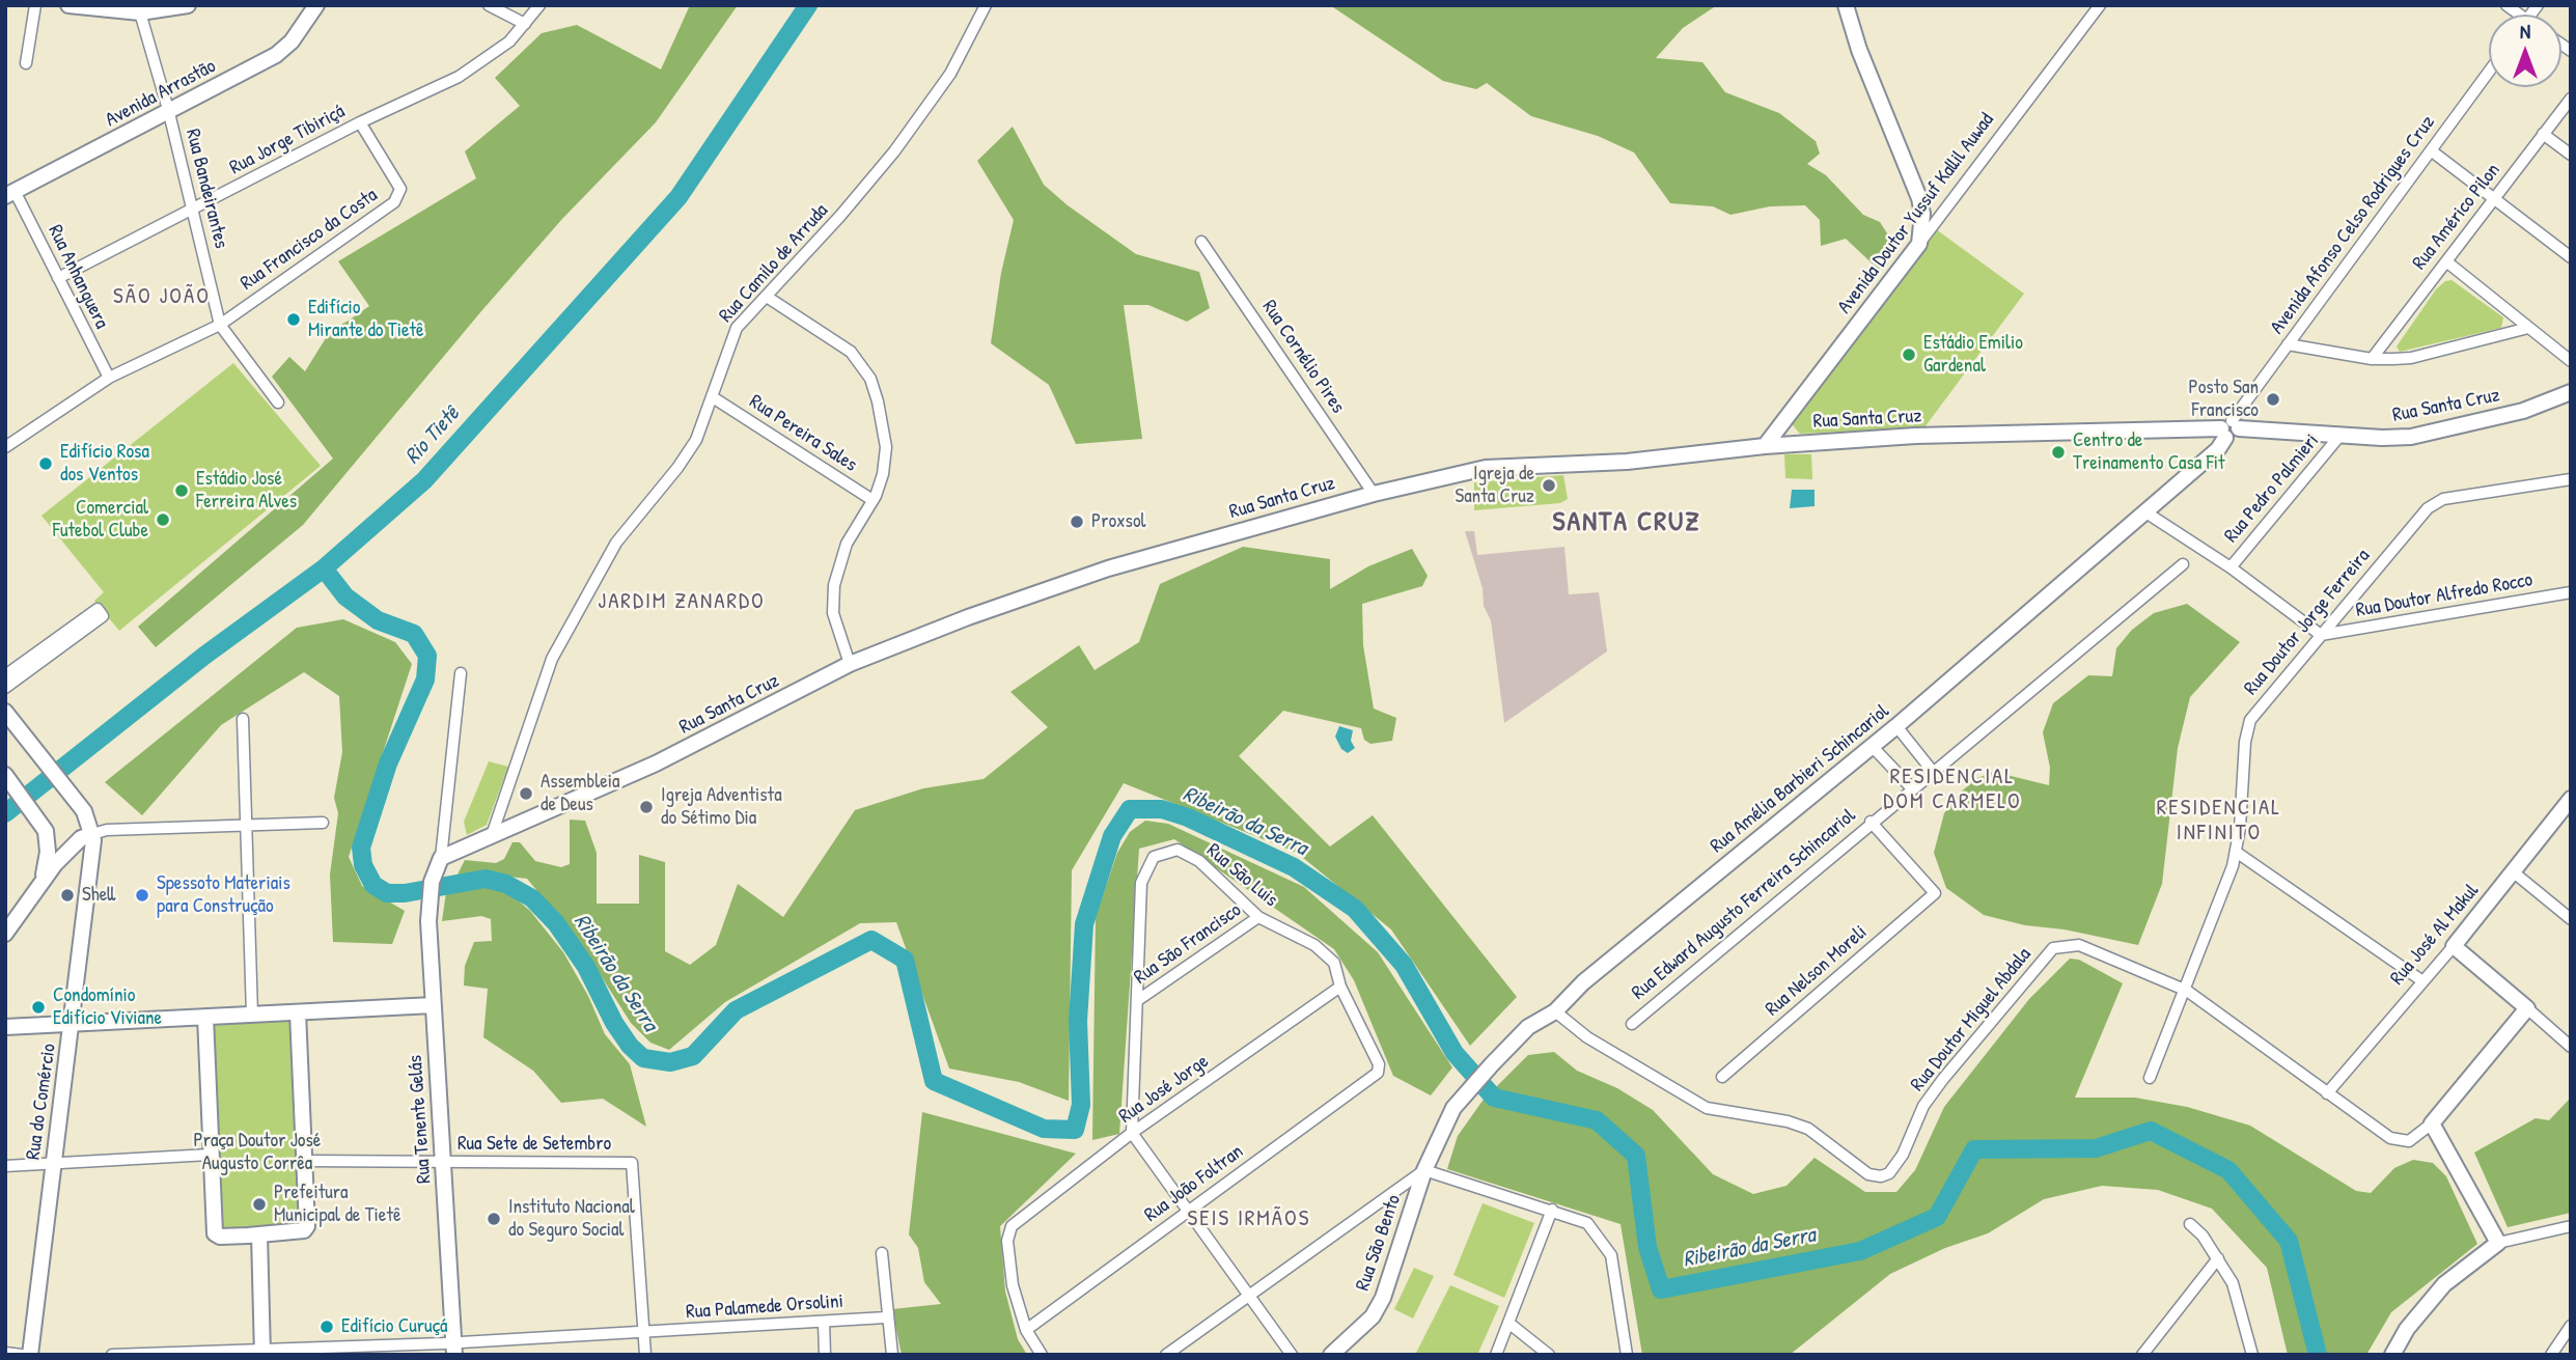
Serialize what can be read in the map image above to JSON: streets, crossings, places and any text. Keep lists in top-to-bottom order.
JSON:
{
  "streets": {
    "street": [
      "Avenida Arrastão",
      "Rua Jorge Tibiriçá",
      "Rua Bandeirantes",
      "Avenida Doutor Yussuf Kallil Auwad",
      "Rua Américo Pilon",
      "Avenida Afonso Celso Rodrigues Cruz",
      "Rua Francisco da Costa",
      "Rua Camilo de Arruda",
      "Rua Anhanguera",
      "Rua Cornélio Pires",
      "Rua Santa Cruz",
      "Rua Pereira Sales",
      "Rua Pedro Palmieri",
      "Rua Doutor Alfredo Rocco",
      "Rua Doutor Jorge Ferreira",
      "Rua Amélia Barbieri Schincariol",
      "Rua São Luis",
      "Rua Edward Augusto Ferreira Schincariol",
      "Rua José Al Makul",
      "Rua São Francisco",
      "Rua Nelson Moreli",
      "Rua Doutor Miguel Abdala",
      "Rua José Jorge",
      "Rua do Comércio",
      "Rua Tenente Gelás",
      "Rua Sete de Setembro",
      "Rua João Foltran",
      "Rua São Bento",
      "Rua Palamede Orsolini"
    ]
  },
  "crossings": [
    ["Avenida Arrastão", "Rua Bandeirantes"],
    ["Avenida Arrastão", "Rua Anhanguera"],
    ["Rua Jorge Tibiriçá", "Rua Bandeirantes"],
    ["Rua Jorge Tibiriçá", "Rua Francisco da Costa"],
    ["Rua Jorge Tibiriçá", "Rua Anhanguera"],
    ["Rua Bandeirantes", "Rua Francisco da Costa"],
    ["Avenida Doutor Yussuf Kallil Auwad", "Rua Santa Cruz"],
    ["Avenida Afonso Celso Rodrigues Cruz", "Rua Santa Cruz"],
    ["Avenida Afonso Celso Rodrigues Cruz", "Rua Amélia Barbieri Schincariol"],
    ["Rua Francisco da Costa", "Rua Anhanguera"],
    ["Rua Camilo de Arruda", "Rua Santa Cruz"],
    ["Rua Camilo de Arruda", "Rua Pereira Sales"],
    ["Rua Cornélio Pires", "Rua Santa Cruz"],
    ["Rua Santa Cruz", "Rua Pedro Palmieri"],
    ["Rua Santa Cruz", "Rua Amélia Barbieri Schincariol"],
    ["Rua Santa Cruz", "Rua Tenente Gelás"],
    ["Rua Doutor Alfredo Rocco", "Rua Doutor Jorge Ferreira"],
    ["Rua Doutor Jorge Ferreira", "Rua Doutor Miguel Abdala"],
    ["Rua Amélia Barbieri Schincariol", "Rua Doutor Miguel Abdala"],
    ["Rua Amélia Barbieri Schincariol", "Rua São Bento"],
    ["Rua São Luis", "Rua São Francisco"],
    ["Rua São Luis", "Rua José Jorge"],
    ["Rua São Luis", "Rua João Foltran"],
    ["Rua Edward Augusto Ferreira Schincariol", "Rua Nelson Moreli"],
    ["Rua José Al Makul", "Rua Doutor Miguel Abdala"],
    ["Rua José Jorge", "Rua João Foltran"],
    ["Rua Tenente Gelás", "Rua Sete de Setembro"],
    ["Rua Tenente Gelás", "Rua Palamede Orsolini"],
    ["Rua Sete de Setembro", "Rua Palamede Orsolini"]
  ],
  "districts": [
    "SÃO JOÃO",
    "SANTA CRUZ",
    "JARDIM ZANARDO",
    "RESIDENCIAL DOM CARMELO",
    "RESIDENCIAL INFINITO",
    "SEIS IRMÃOS"
  ],
  "water": ["Rio Tietê", "Ribeirão da Serra"],
  "parks": ["Praça Doutor José Augusto Corrêa"],
  "places": [
    "Edifício Mirante do Tietê",
    "Estádio Emilio Gardenal",
    "Posto San Francisco",
    "Centro de Treinamento Casa Fit",
    "Edifício Rosa dos Ventos",
    "Igreja de Santa Cruz",
    "Estádio José Ferreira Alves",
    "Comercial Futebol Clube",
    "Proxsol",
    "Assembleia de Deus",
    "Igreja Adventista do Sétimo Dia",
    "Shell",
    "Spessoto Materiais para Construção",
    "Condomínio Edifício Viviane",
    "Prefeitura Municipal de Tietê",
    "Instituto Nacional do Seguro Social",
    "Edifício Curuçá"
  ],
  "north": "top"
}
